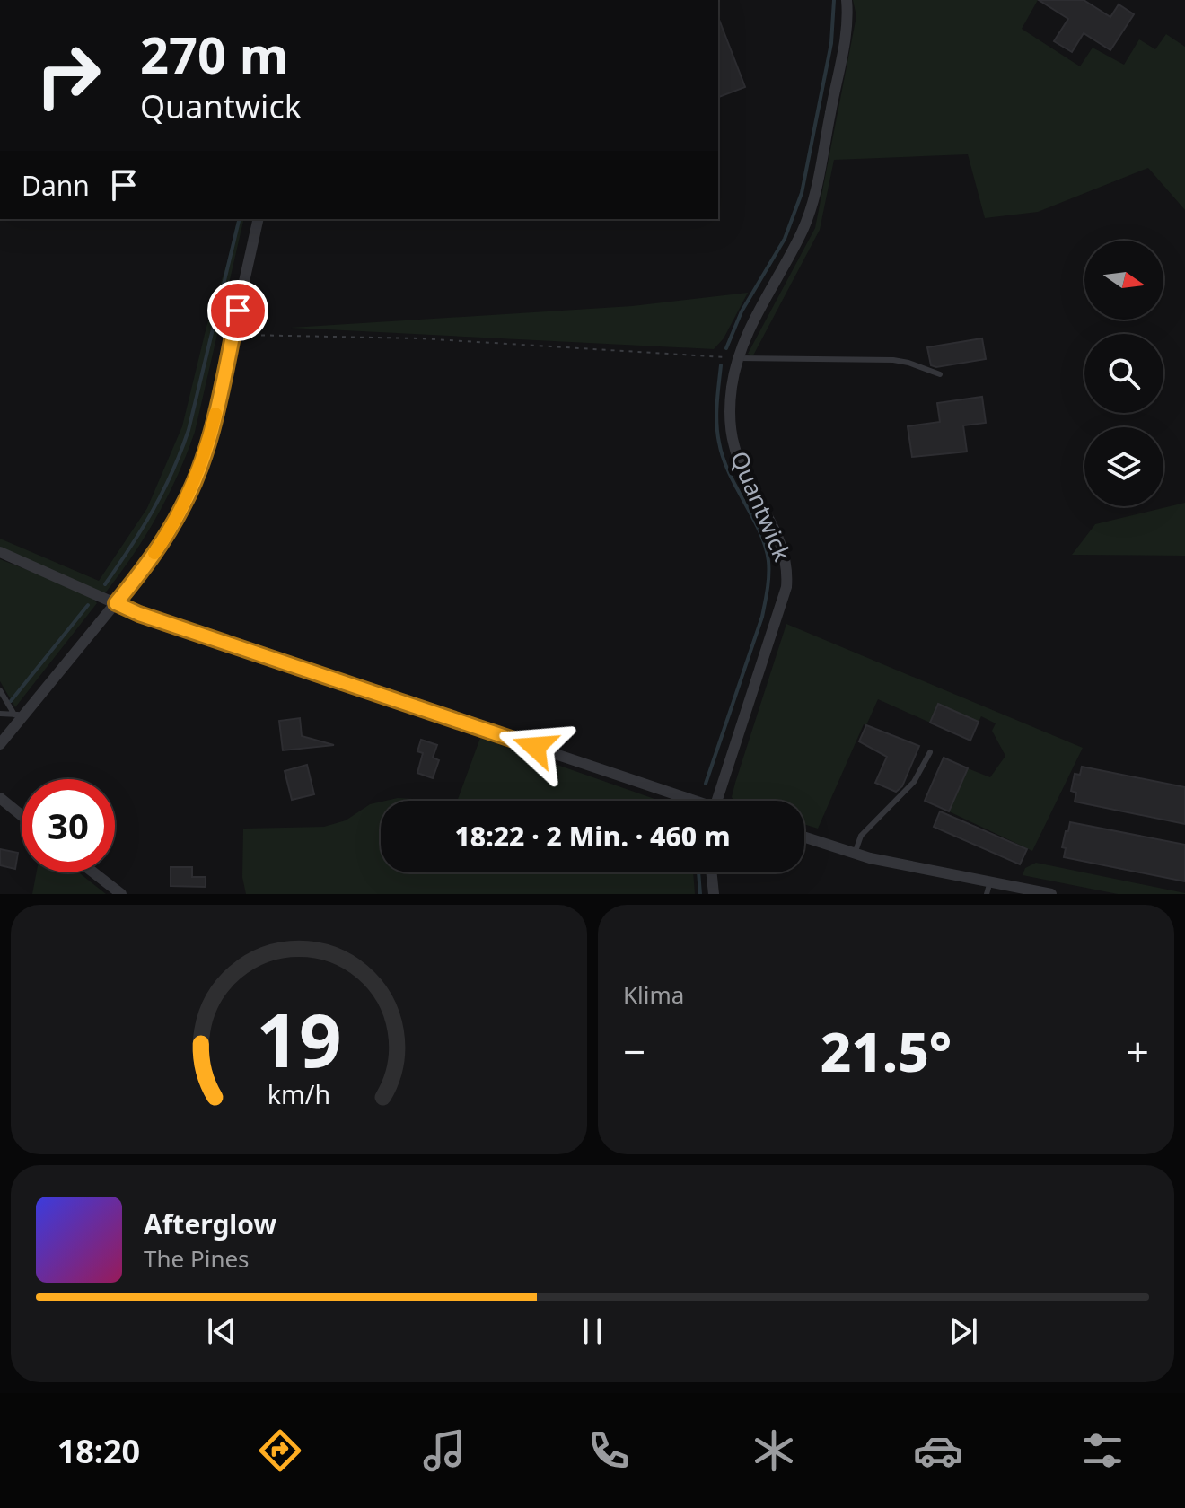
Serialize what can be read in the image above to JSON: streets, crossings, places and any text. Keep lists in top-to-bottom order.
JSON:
{
  "streets": {
    "street": ["Quantwick"]
  },
  "north": "right",
  "page": {
    "turn": ["270 m", "Quantwick"],
    "then": "Dann",
    "limit": "30",
    "trip": "18:22 · 2 Min. · 460 m",
    "tile": "Klima",
    "heat": ["−", "21.5°", "+"],
    "song": ["Afterglow", "The Pines"],
    "tabs": "18:20",
    "gauge": ["19", "km/h"]
  }
}
